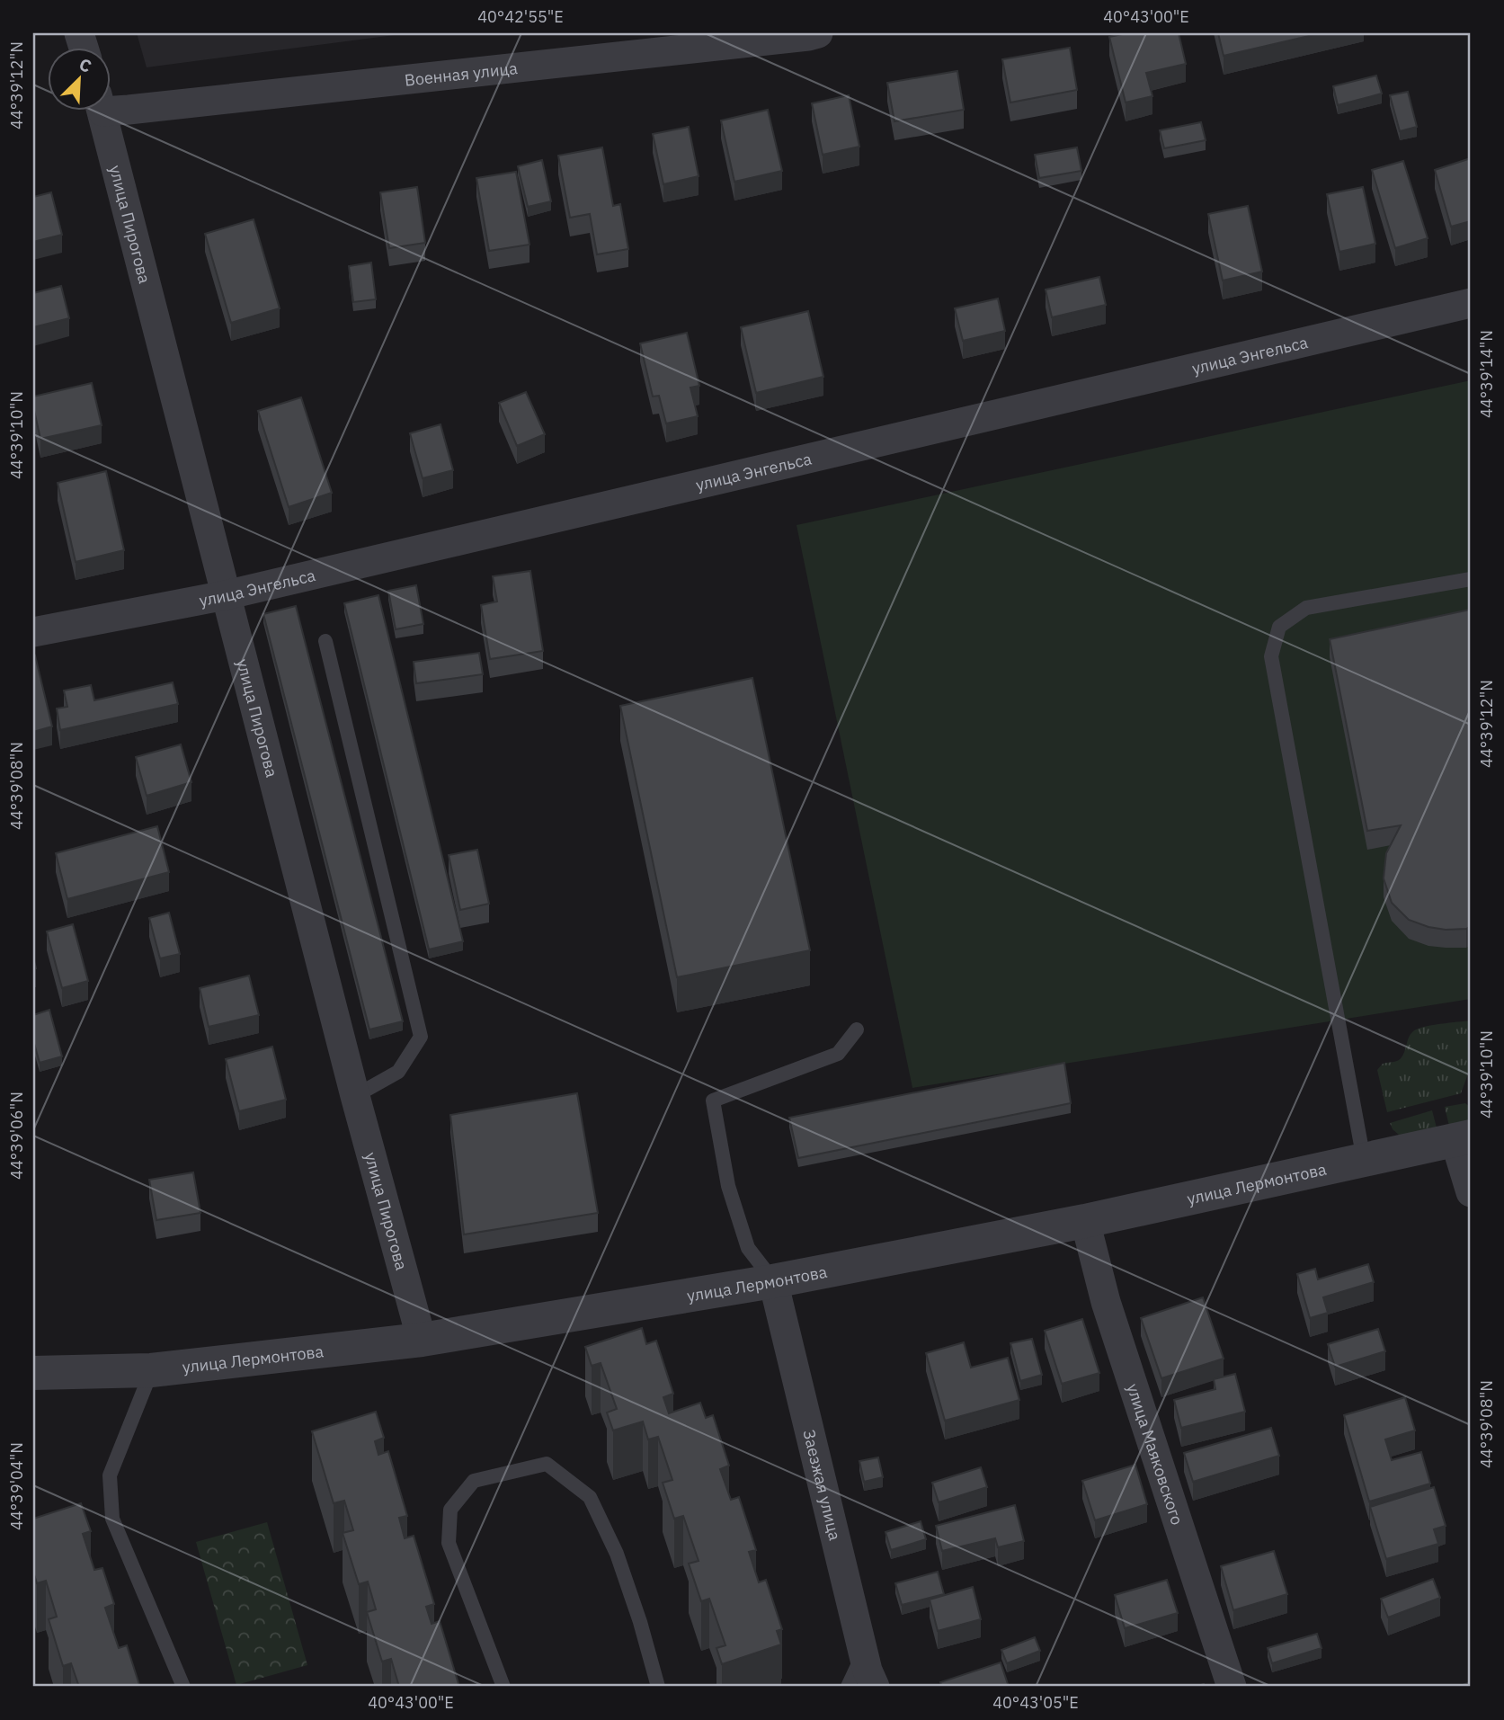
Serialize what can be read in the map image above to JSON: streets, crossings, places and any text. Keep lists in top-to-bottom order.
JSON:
{
  "streets": {
    "street": [
      "Военная улица",
      "улица Пирогова",
      "улица Энгельса",
      "улица Лермонтова",
      "улица Маяковского",
      "Заезжая улица"
    ]
  },
  "crossings": [
    ["улица Пирогова", "улица Энгельса"],
    ["улица Пирогова", "улица Лермонтова"],
    ["улица Лермонтова", "улица Маяковского"],
    ["улица Лермонтова", "Заезжая улица"]
  ],
  "north": "top right",
  "coordinates": [
    "40°42'55\"E",
    "40°43'00\"E",
    "44°39'12\"N",
    "44°39'14\"N",
    "44°39'10\"N",
    "44°39'08\"N",
    "44°39'06\"N",
    "44°39'04\"N",
    "40°43'05\"E"
  ]
}
